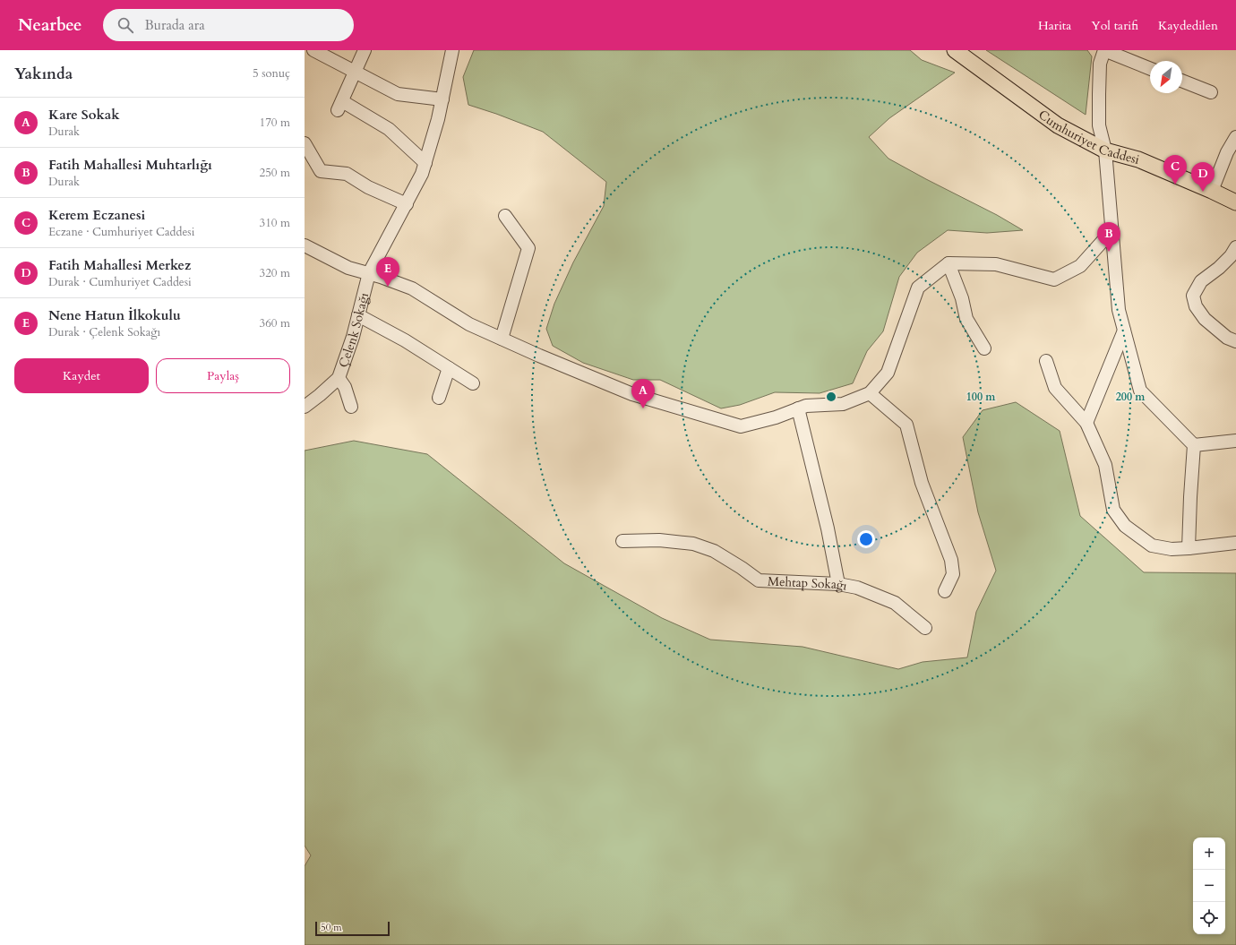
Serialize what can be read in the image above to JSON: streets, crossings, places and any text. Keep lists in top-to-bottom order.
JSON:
{
  "streets": {
    "main road": ["Cumhuriyet Caddesi"],
    "street": ["Çelenk Sokağı", "Mehtap Sokağı"]
  },
  "scale_bar": "50 m",
  "north": "bottom left",
  "page": {
    "header": "Nearbee",
    "search": "Burada ara",
    "nav": ["Harita", "Yol tarifi", "Kaydedilen"],
    "heading": ["Yakında", "5 sonuç"],
    "list": [
      {
        "mark": "A",
        "name": "Kare Sokak",
        "note": "Durak",
        "value": "170 m"
      },
      {
        "mark": "B",
        "name": "Fatih Mahallesi Muhtarlığı",
        "note": "Durak",
        "value": "250 m"
      },
      {
        "mark": "C",
        "name": "Kerem Eczanesi",
        "note": "Eczane · Cumhuriyet Caddesi",
        "value": "310 m"
      },
      {
        "mark": "D",
        "name": "Fatih Mahallesi Merkez",
        "note": "Durak · Cumhuriyet Caddesi",
        "value": "320 m"
      },
      {
        "mark": "E",
        "name": "Nene Hatun İlkokulu",
        "note": "Durak · Çelenk Sokağı",
        "value": "360 m"
      }
    ],
    "pins": [
      "C",
      "D",
      "B",
      "E",
      "A"
    ],
    "buttons": ["Kaydet", "Paylaş"],
    "map_buttons": ["+", "−"],
    "scale": "50 m"
  },
  "rings": ["100 m", "200 m"]
}
